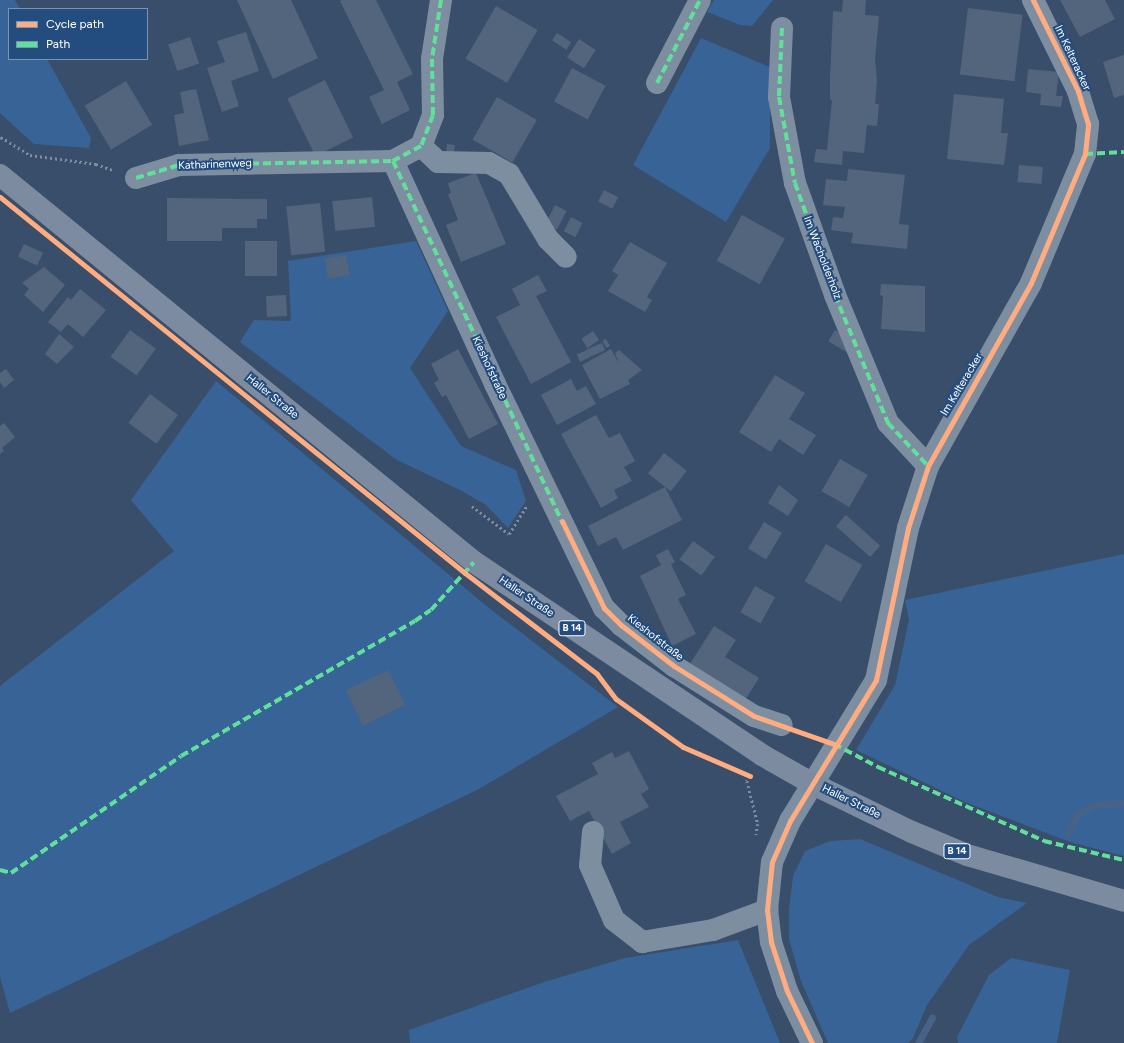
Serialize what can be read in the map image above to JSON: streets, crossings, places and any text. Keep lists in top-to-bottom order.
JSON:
{
  "streets": {
    "main road": ["Haller Straße", "B 14"],
    "street": [
      "Im Kelteracker",
      "Katharinenweg",
      "Im Wacholderholz",
      "Kieshofstraße"
    ]
  },
  "crossings": [
    ["Im Kelteracker", "Im Wacholderholz"],
    ["Im Kelteracker", "Haller Straße"],
    ["Katharinenweg", "Kieshofstraße"]
  ],
  "legend": ["Cycle path", "Path"]
}
